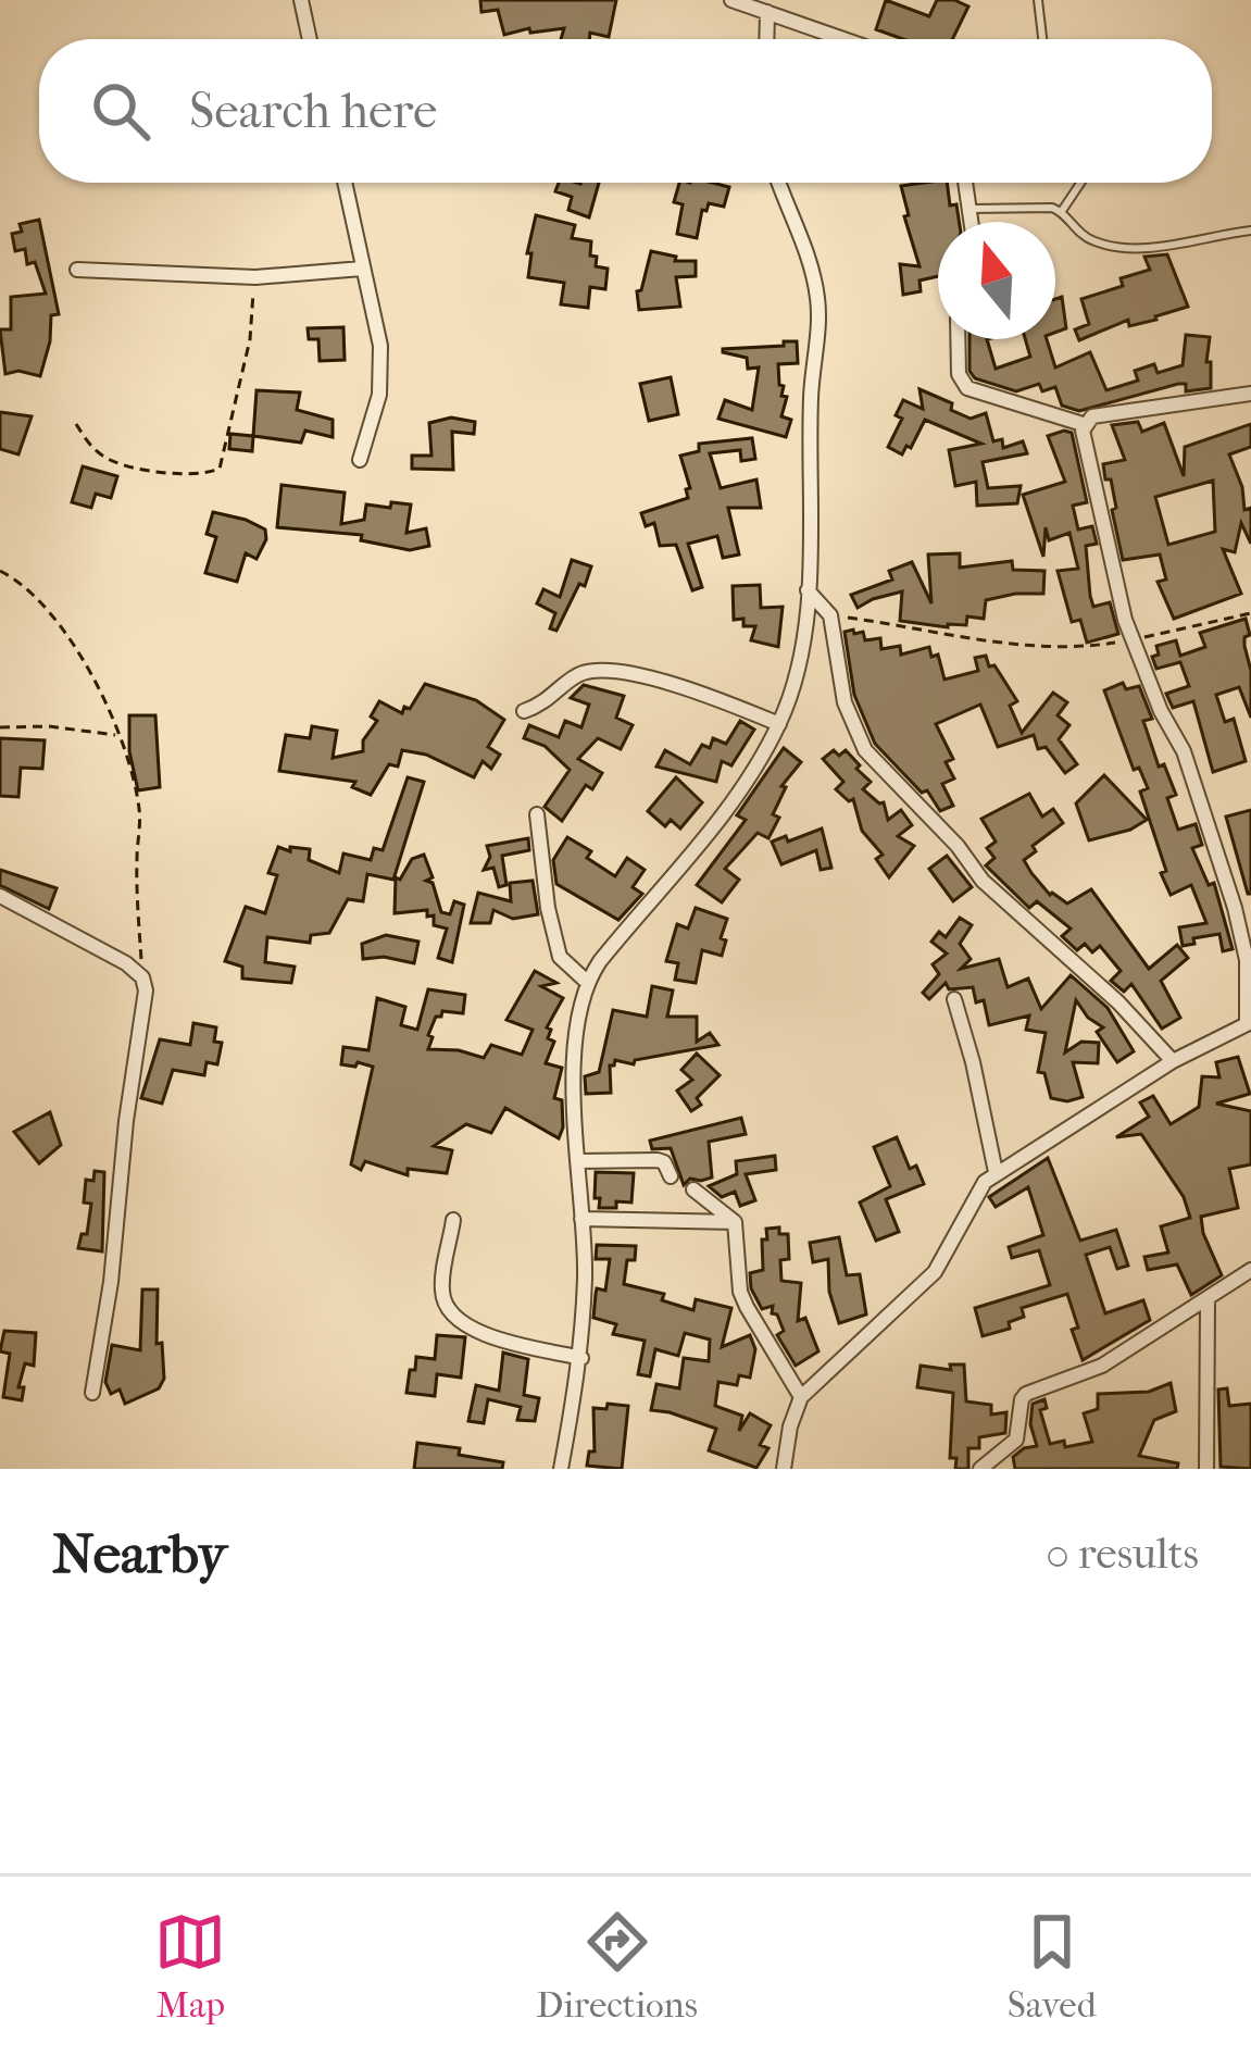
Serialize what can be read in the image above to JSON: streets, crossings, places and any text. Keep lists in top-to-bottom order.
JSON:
{
  "north": "top",
  "page": {
    "search": "Search here",
    "heading": ["Nearby", "0 results"],
    "nav": ["Map", "Directions", "Saved"]
  }
}
